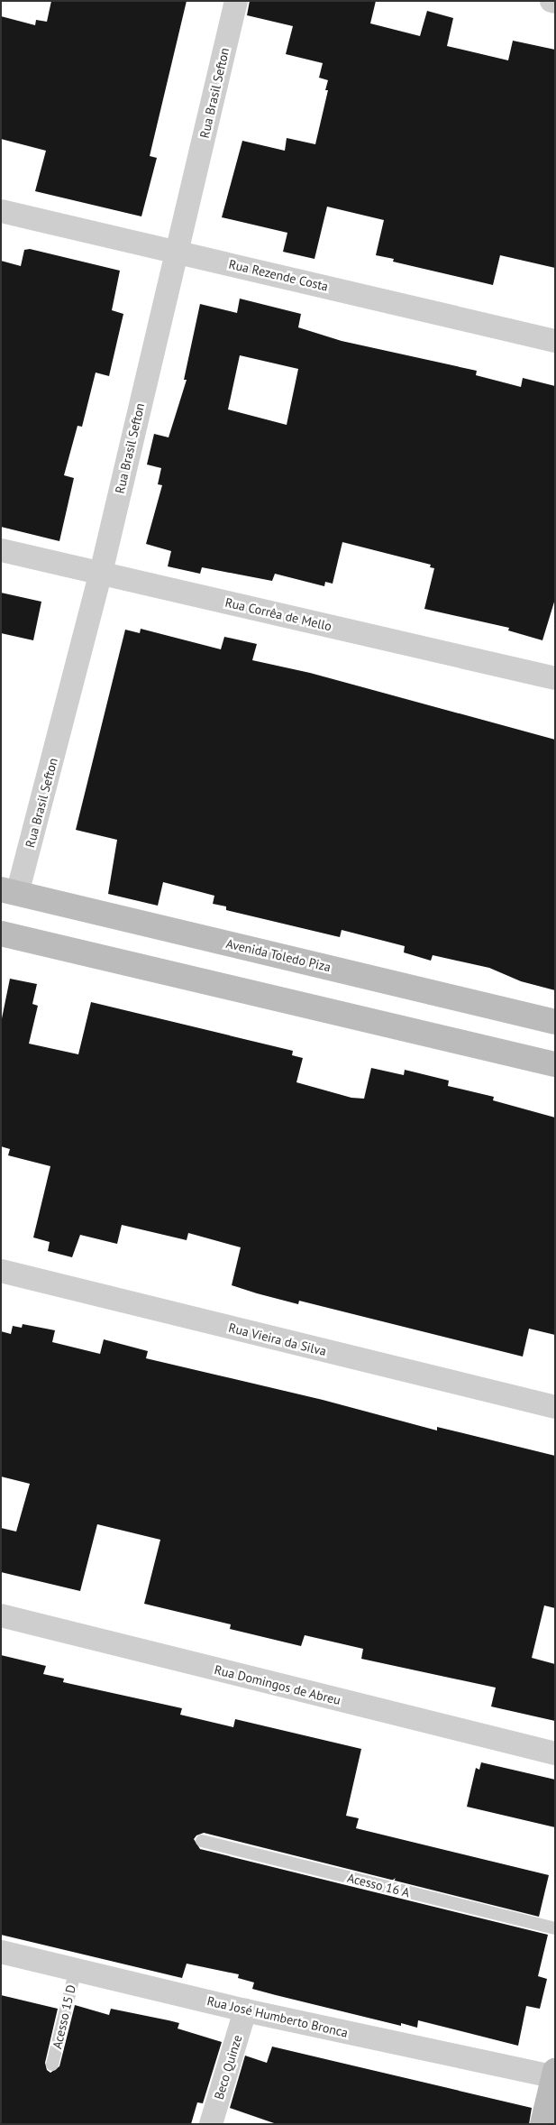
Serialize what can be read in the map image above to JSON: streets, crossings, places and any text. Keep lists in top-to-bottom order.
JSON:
{
  "streets": {
    "street": [
      "Rua Brasil Sefton",
      "Rua Rezende Costa",
      "Rua Corrêa de Mello",
      "Avenida Toledo Piza",
      "Rua Vieira da Silva",
      "Rua Domingos de Abreu",
      "Rua José Humberto Bronca",
      "Beco Quinze"
    ],
    "lane": ["Acesso 16 A", "Acesso 15 D"]
  },
  "crossings": [
    ["Rua Brasil Sefton", "Rua Rezende Costa"],
    ["Rua Brasil Sefton", "Rua Corrêa de Mello"],
    ["Rua Brasil Sefton", "Avenida Toledo Piza"],
    ["Acesso 15 D", "Rua José Humberto Bronca"],
    ["Rua José Humberto Bronca", "Beco Quinze"]
  ]
}
